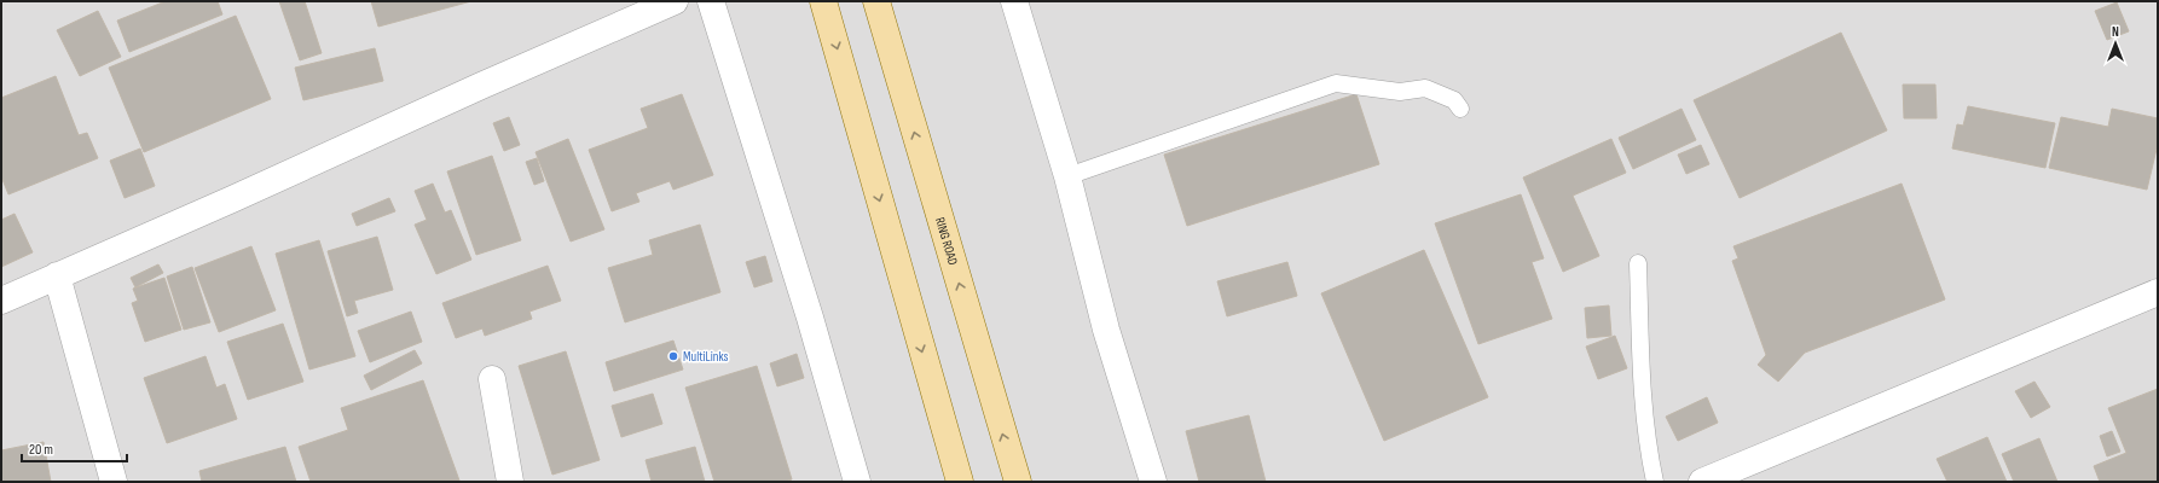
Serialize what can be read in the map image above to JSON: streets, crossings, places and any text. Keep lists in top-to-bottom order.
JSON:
{
  "streets": {
    "main road": ["RING ROAD"]
  },
  "places": ["MultiLinks"],
  "scale_bar": "20 m",
  "north": "top"
}
